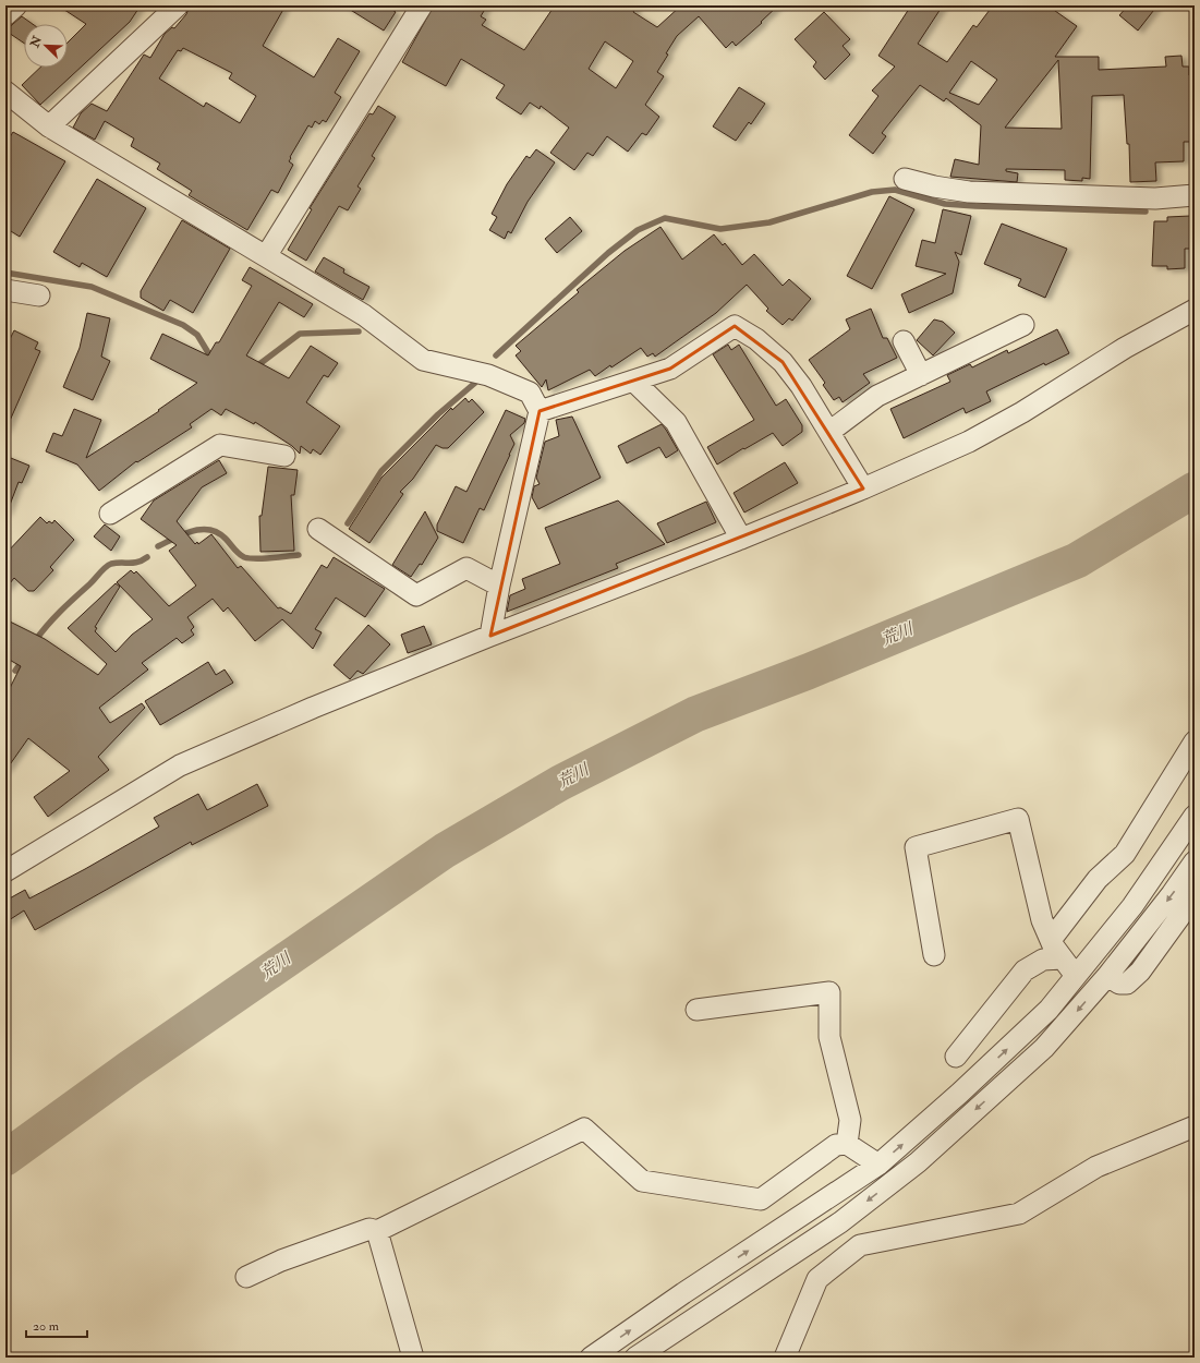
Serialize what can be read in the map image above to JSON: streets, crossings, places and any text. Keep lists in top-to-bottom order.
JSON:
{
  "water": ["荒川"],
  "scale_bar": "20 m",
  "north": "top left"
}
